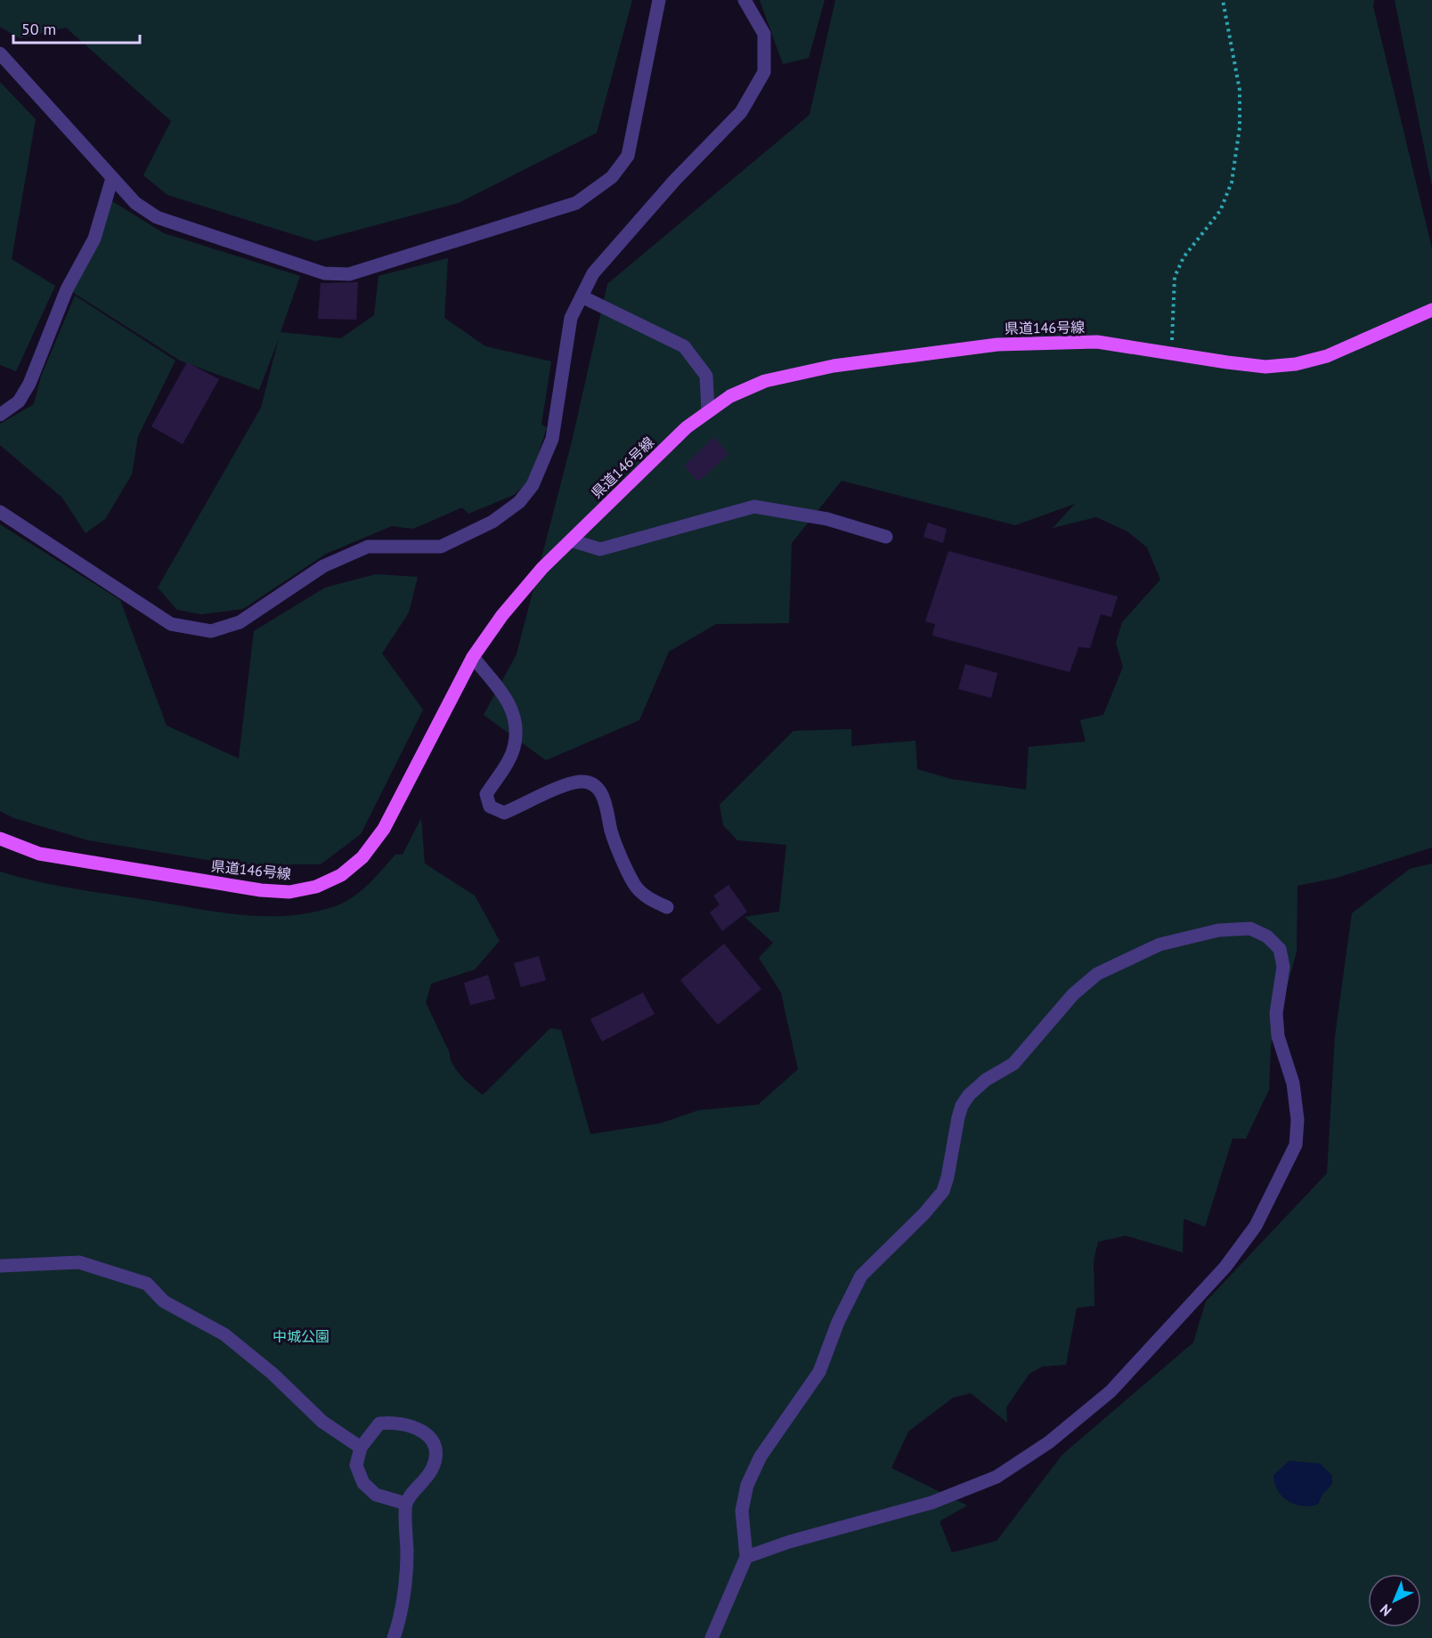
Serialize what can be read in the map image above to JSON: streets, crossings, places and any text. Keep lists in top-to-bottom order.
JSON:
{
  "streets": {
    "main road": ["県道146号線"]
  },
  "parks": ["中城公園"],
  "scale_bar": "50 m",
  "north": "bottom left"
}
